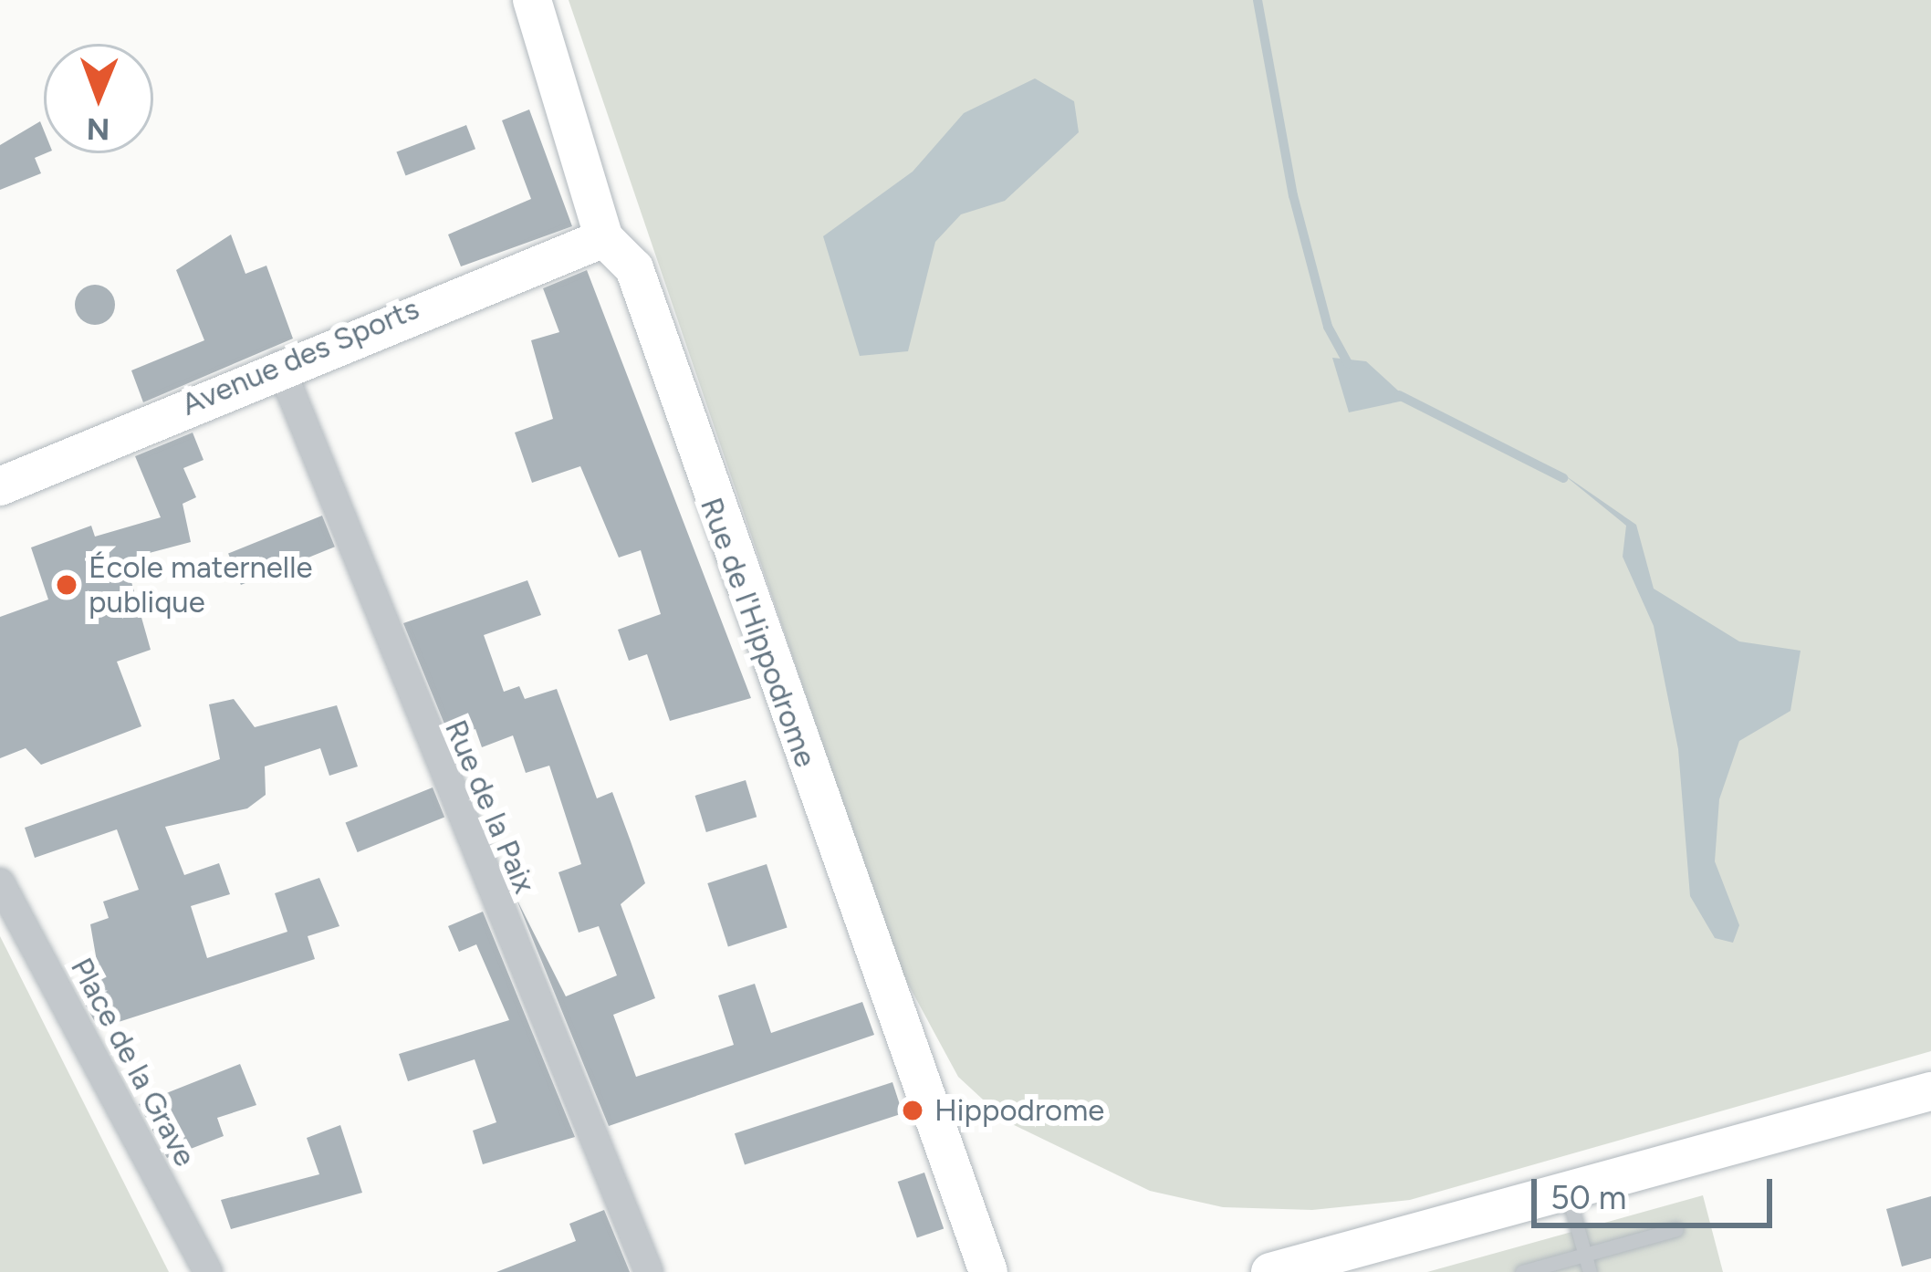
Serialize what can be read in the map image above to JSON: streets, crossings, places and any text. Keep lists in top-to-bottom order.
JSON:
{
  "streets": {
    "main road": ["Avenue des Sports", "Rue de l'Hippodrome"],
    "street": ["Rue de la Paix", "Place de la Grave"]
  },
  "crossings": [
    ["Avenue des Sports", "Rue de l'Hippodrome"],
    ["Avenue des Sports", "Rue de la Paix"]
  ],
  "places": ["École maternelle publique", "Hippodrome"],
  "scale_bar": "50 m",
  "north": "bottom"
}
